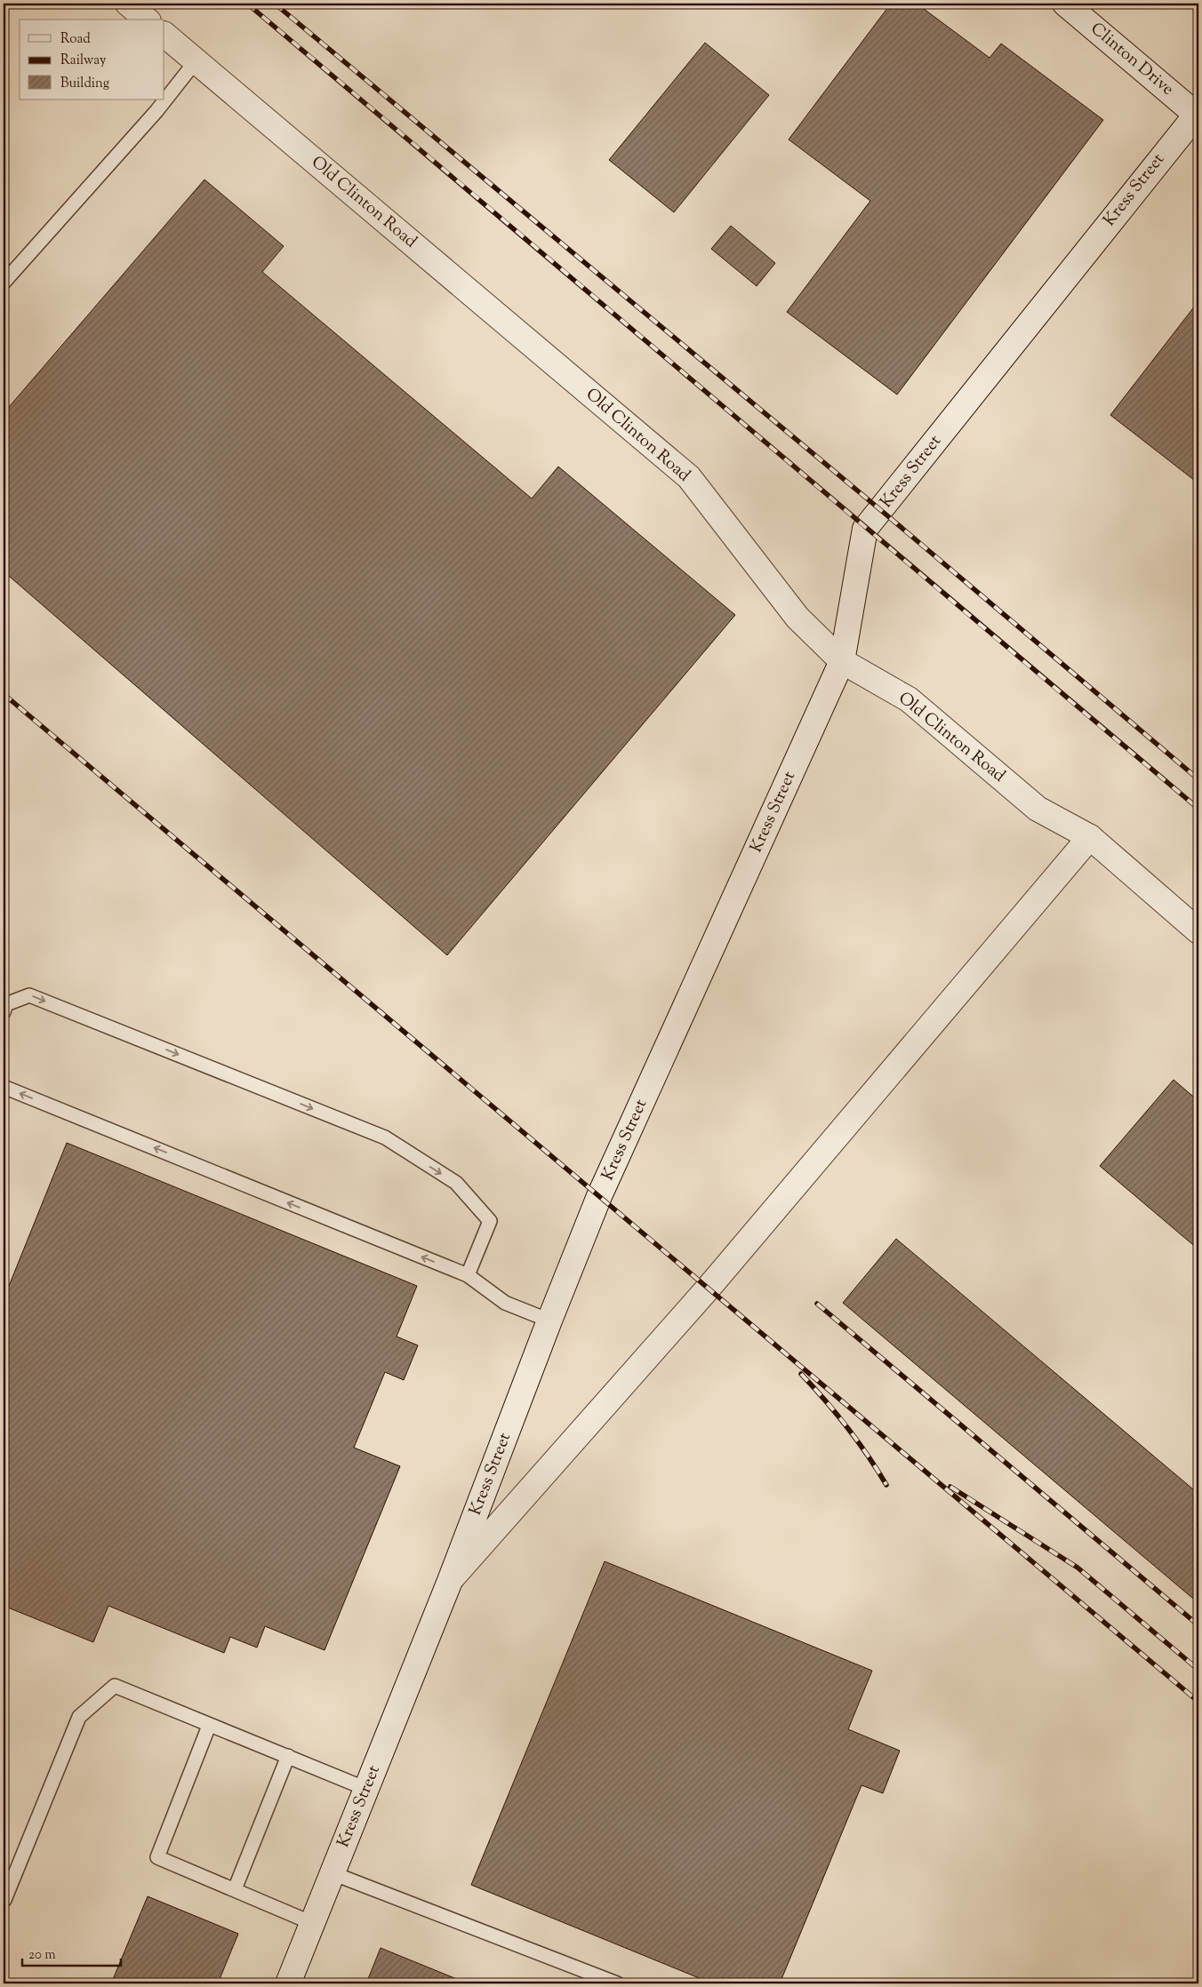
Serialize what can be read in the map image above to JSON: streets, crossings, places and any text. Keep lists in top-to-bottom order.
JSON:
{
  "streets": {
    "street": ["Clinton Drive", "Kress Street", "Old Clinton Road"]
  },
  "crossings": [
    ["Clinton Drive", "Kress Street"],
    ["Kress Street", "Old Clinton Road"]
  ],
  "legend": ["Road", "Railway", "Building"],
  "scale_bar": "20 m"
}
